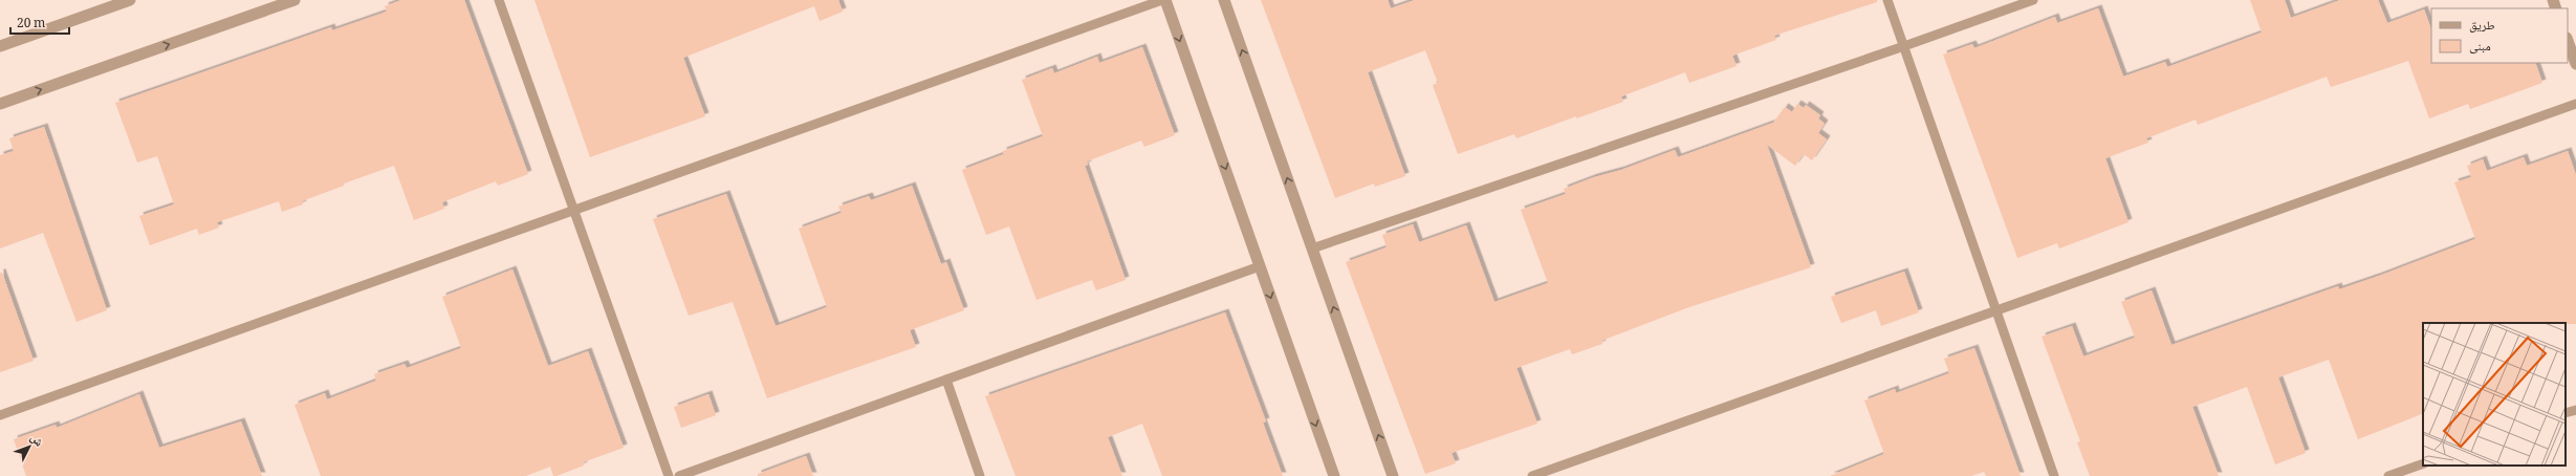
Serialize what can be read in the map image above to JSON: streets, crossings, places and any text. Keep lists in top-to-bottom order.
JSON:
{
  "legend": ["طريق", "مبنى"],
  "scale_bar": "20 m",
  "north": "top right"
}
